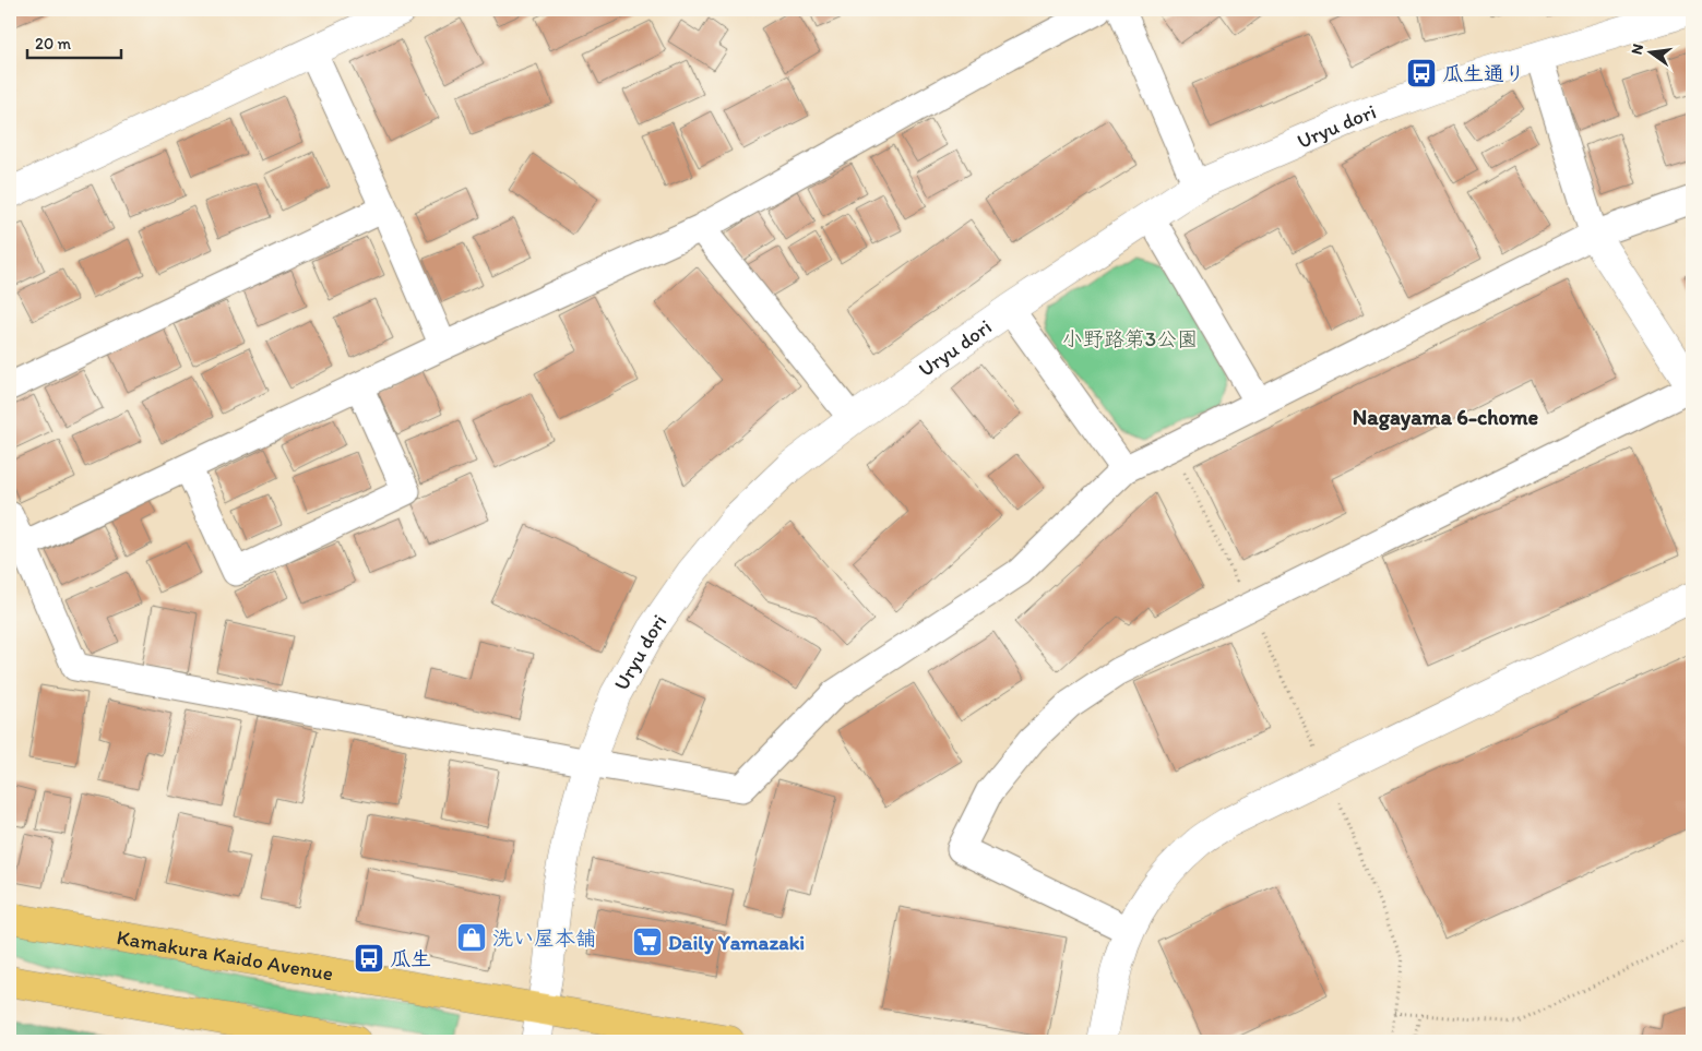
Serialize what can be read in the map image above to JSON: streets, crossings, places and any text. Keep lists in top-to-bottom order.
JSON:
{
  "streets": {
    "main road": ["Kamakura Kaido Avenue"],
    "street": ["Uryu dori"]
  },
  "crossings": [
    ["Uryu dori", "Kamakura Kaido Avenue"]
  ],
  "districts": ["Nagayama 6-chome"],
  "parks": ["小野路第3公園"],
  "places": {
    "bus stop": ["瓜生通り", "瓜生"],
    "shop": ["洗い屋本舗"],
    "supermarket": ["Daily Yamazaki"]
  },
  "scale_bar": "20 m",
  "north": "left"
}
